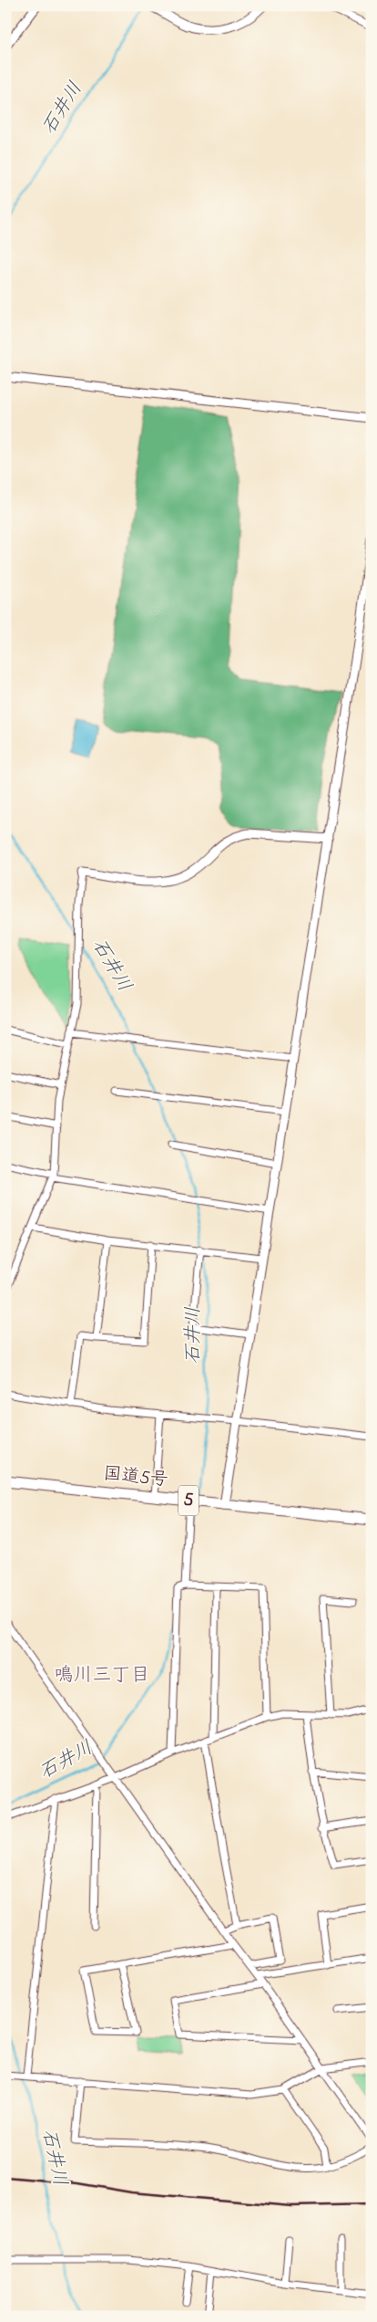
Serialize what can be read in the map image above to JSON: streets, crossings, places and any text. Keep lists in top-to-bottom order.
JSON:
{
  "streets": {
    "highway": ["国道5号", "5"]
  },
  "districts": ["鳴川三丁目"],
  "water": ["石井川"]
}
